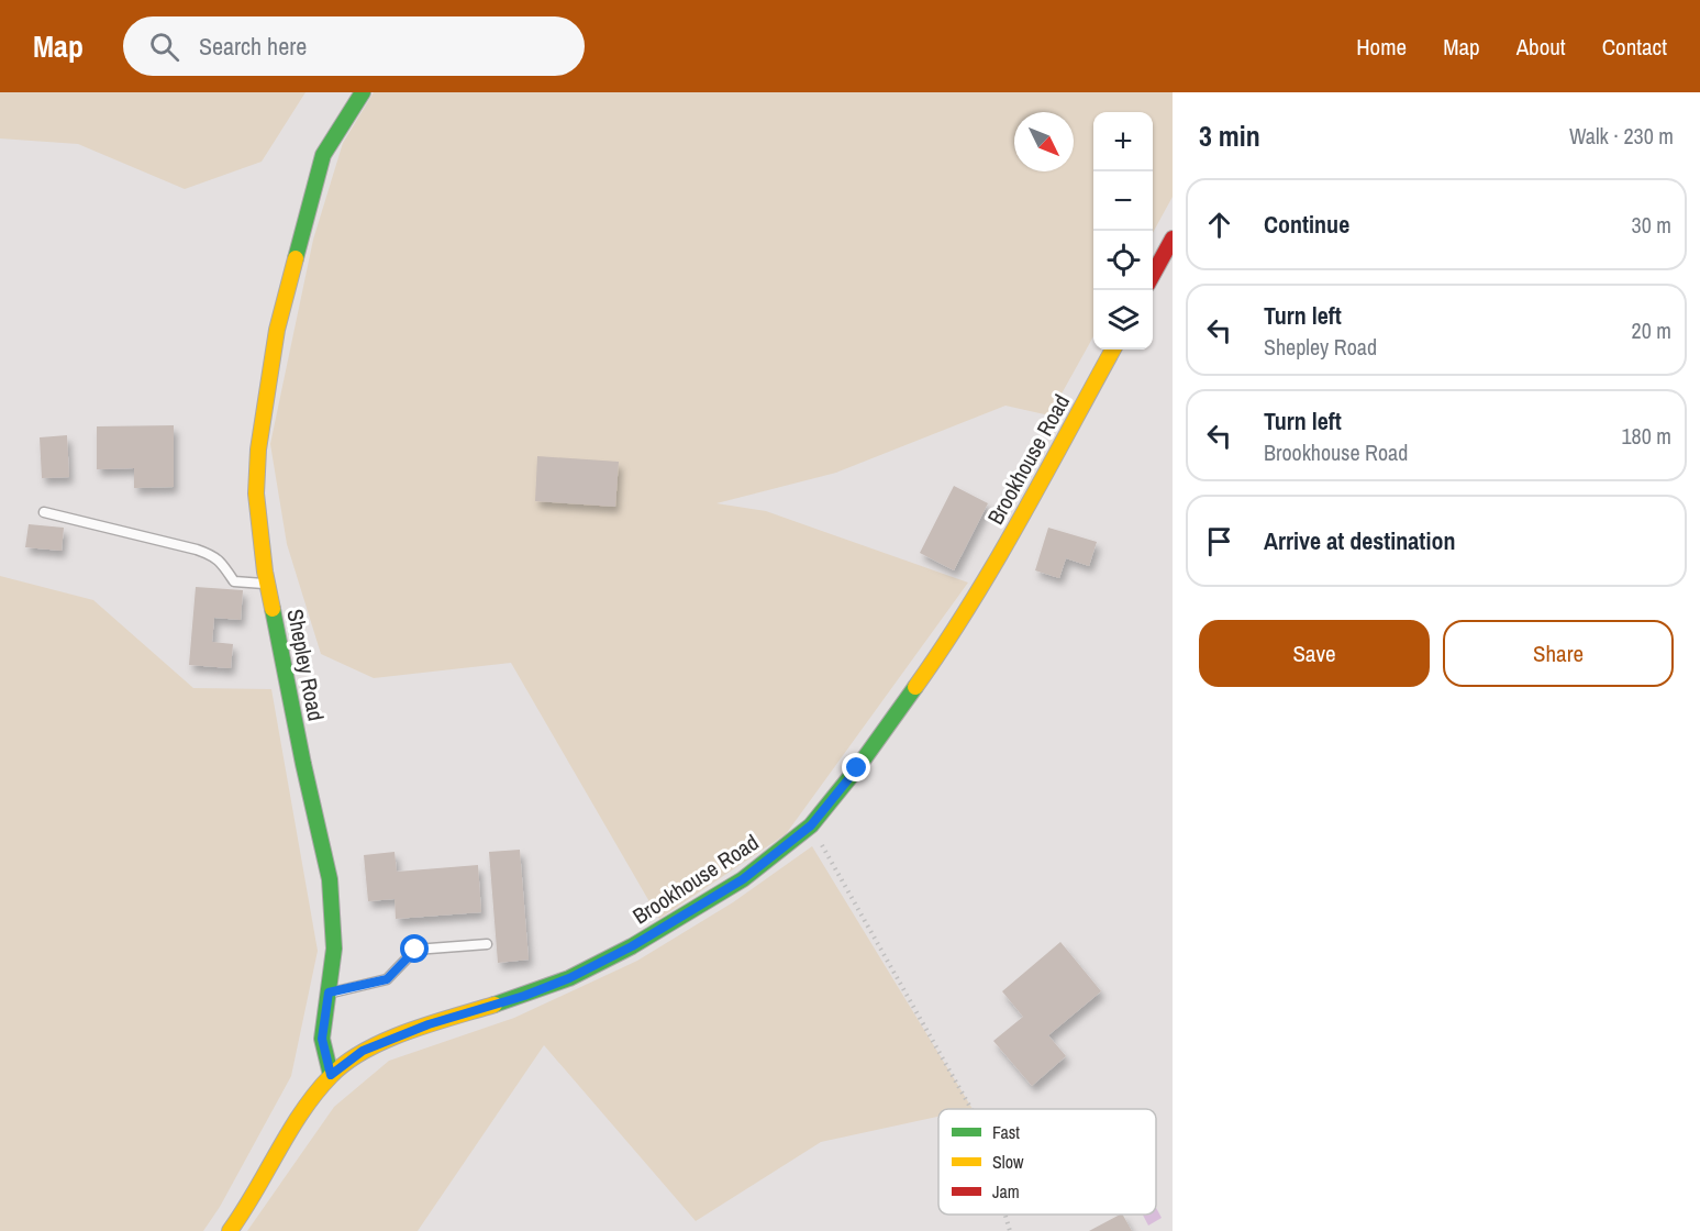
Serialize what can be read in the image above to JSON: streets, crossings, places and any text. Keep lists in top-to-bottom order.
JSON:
{
  "streets": {
    "street": ["Brookhouse Road", "Shepley Road"]
  },
  "crossings": [
    ["Brookhouse Road", "Shepley Road"]
  ],
  "legend": ["Fast", "Slow", "Jam"],
  "north": "bottom right",
  "page": {
    "header": "Map",
    "search": "Search here",
    "nav": [
      "Home",
      "Map",
      "About",
      "Contact"
    ],
    "heading": ["3 min", "Walk · 230 m"],
    "map_buttons": ["+", "−"],
    "list": [
      ["Continue", "30 m"],
      ["Turn left", "Shepley Road", "20 m"],
      ["Turn left", "Brookhouse Road", "180 m"],
      "Arrive at destination"
    ],
    "buttons": ["Save", "Share"]
  }
}
